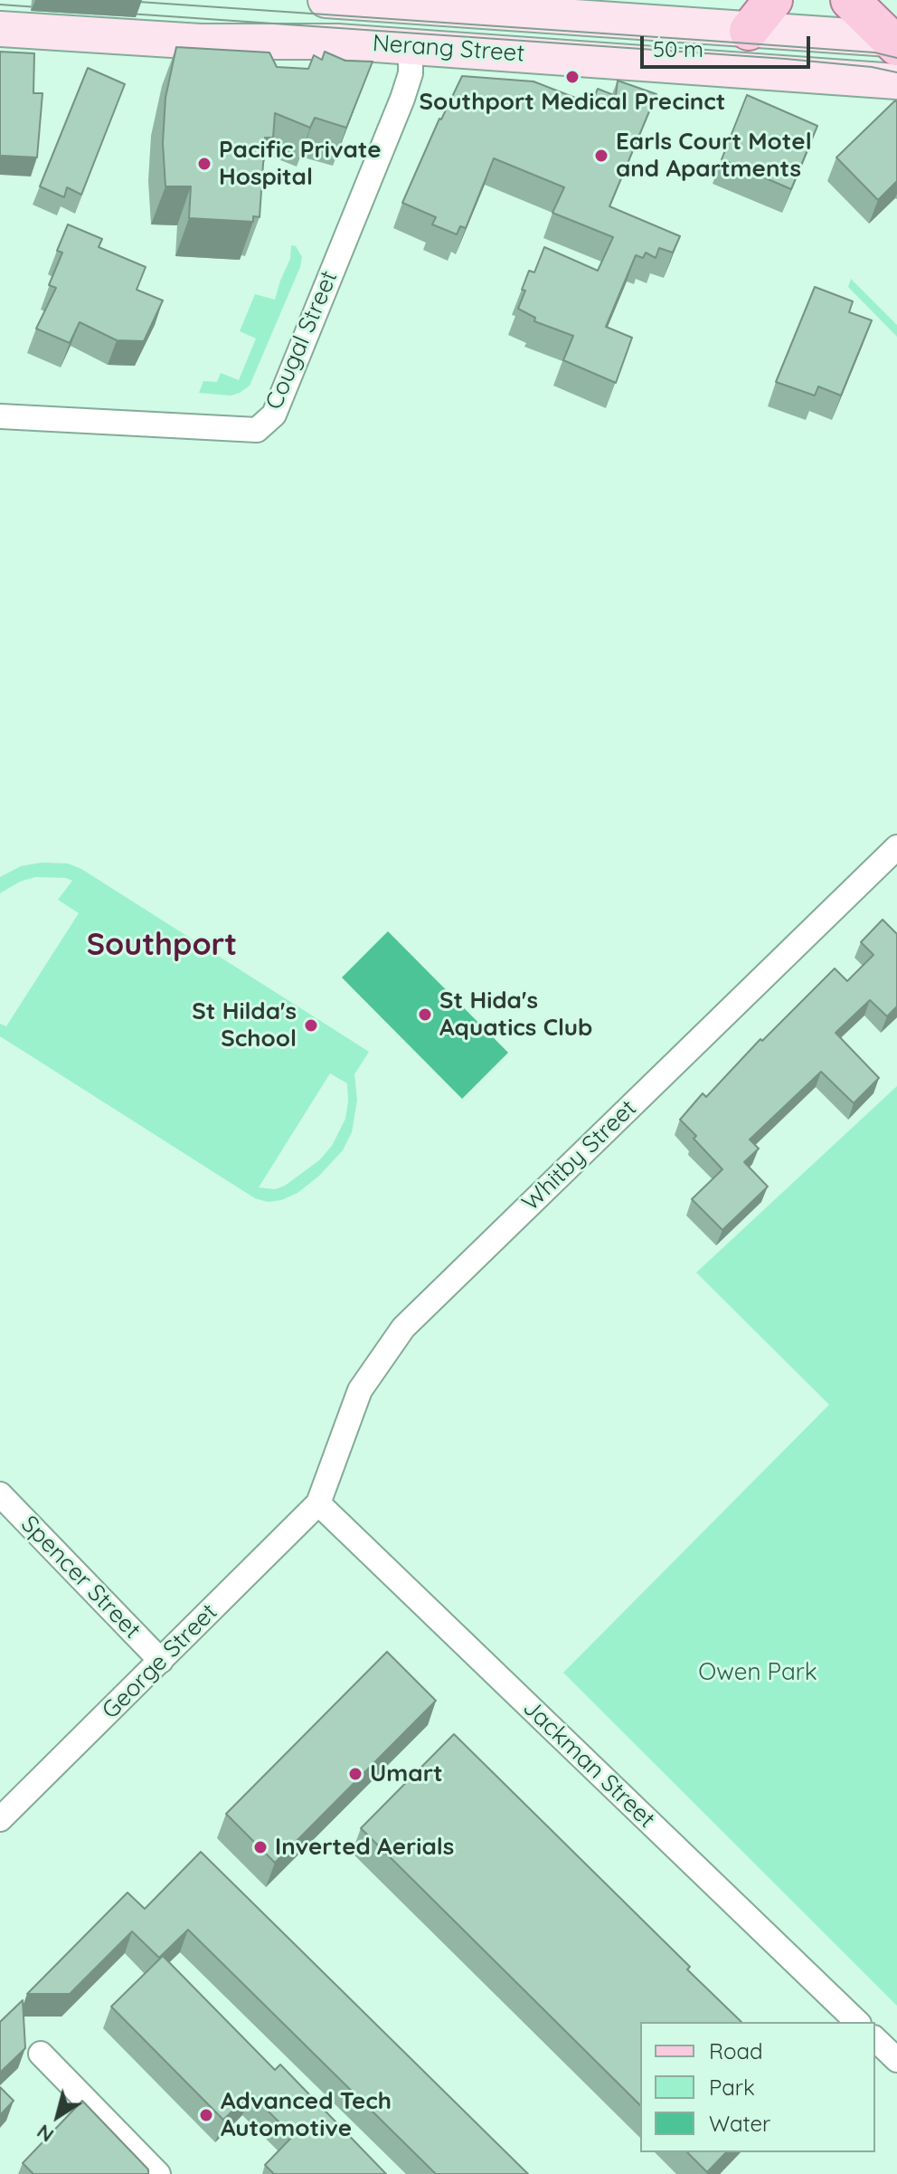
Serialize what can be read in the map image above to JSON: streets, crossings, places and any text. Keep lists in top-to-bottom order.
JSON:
{
  "streets": {
    "main road": ["Nerang Street"],
    "street": [
      "Cougal Street",
      "Whitby Street",
      "Spencer Street",
      "George Street",
      "Jackman Street"
    ]
  },
  "crossings": [
    ["Nerang Street", "Cougal Street"],
    ["Whitby Street", "George Street"],
    ["Whitby Street", "Jackman Street"],
    ["Spencer Street", "George Street"],
    ["George Street", "Jackman Street"]
  ],
  "districts": ["Southport"],
  "parks": ["Owen Park"],
  "places": [
    "Southport Medical Precinct",
    "Earls Court Motel and Apartments",
    "Pacific Private Hospital",
    "St Hida's Aquatics Club",
    "St Hilda's School",
    "Umart",
    "Inverted Aerials",
    "Advanced Tech Automotive"
  ],
  "legend": ["Road", "Park", "Water"],
  "scale_bar": "50 m",
  "north": "bottom left"
}
